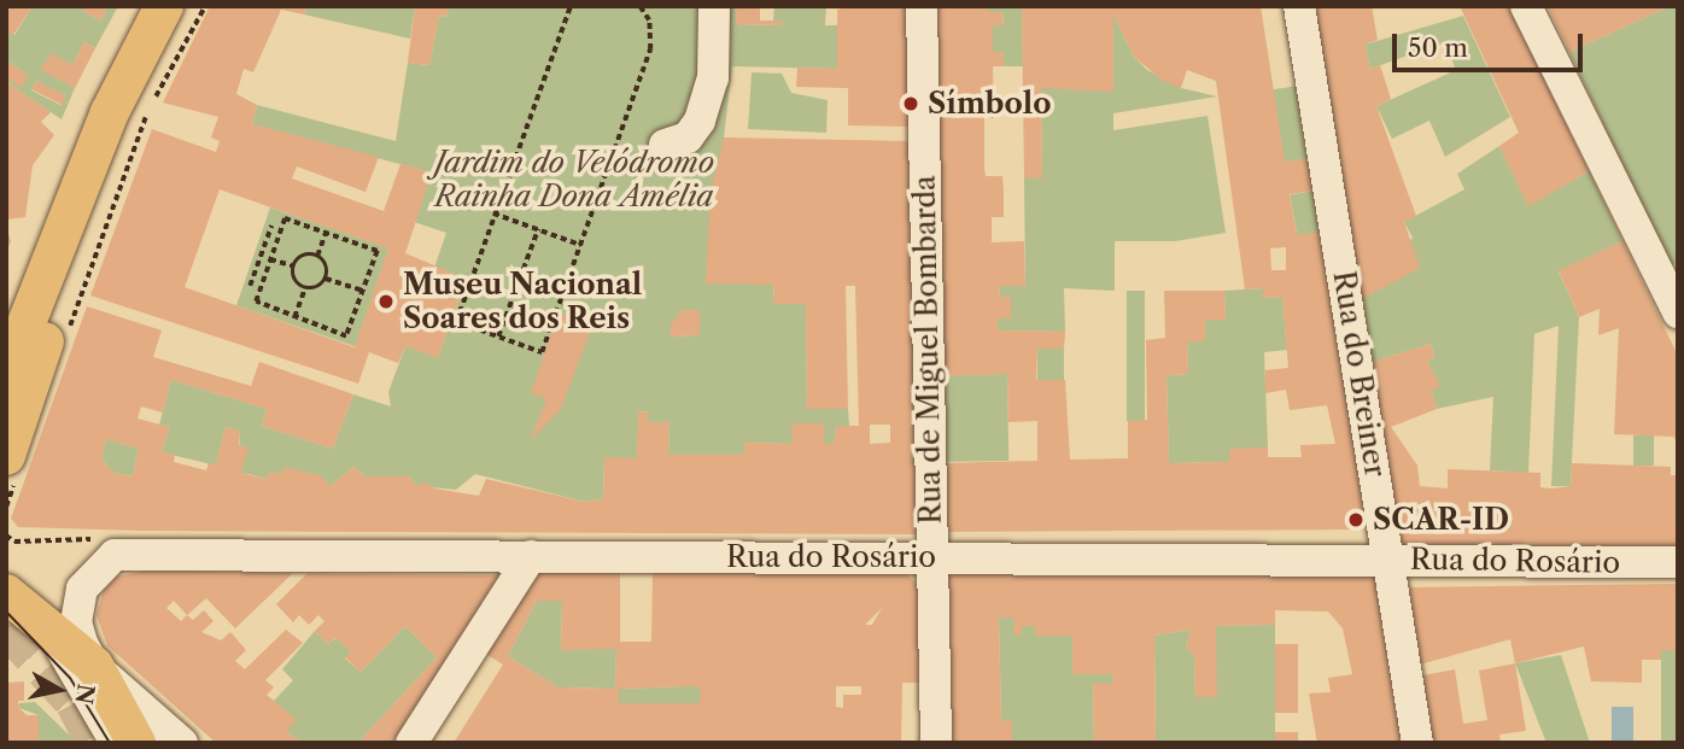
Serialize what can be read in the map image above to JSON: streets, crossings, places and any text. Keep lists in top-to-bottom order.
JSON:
{
  "streets": {
    "street": ["Rua de Miguel Bombarda", "Rua do Breiner", "Rua do Rosário"]
  },
  "crossings": [
    ["Rua de Miguel Bombarda", "Rua do Rosário"],
    ["Rua do Breiner", "Rua do Rosário"]
  ],
  "parks": ["Jardim do Velódromo Rainha Dona Amélia"],
  "places": ["Símbolo", "Museu Nacional Soares dos Reis", "SCAR-ID"],
  "scale_bar": "50 m",
  "north": "right"
}
